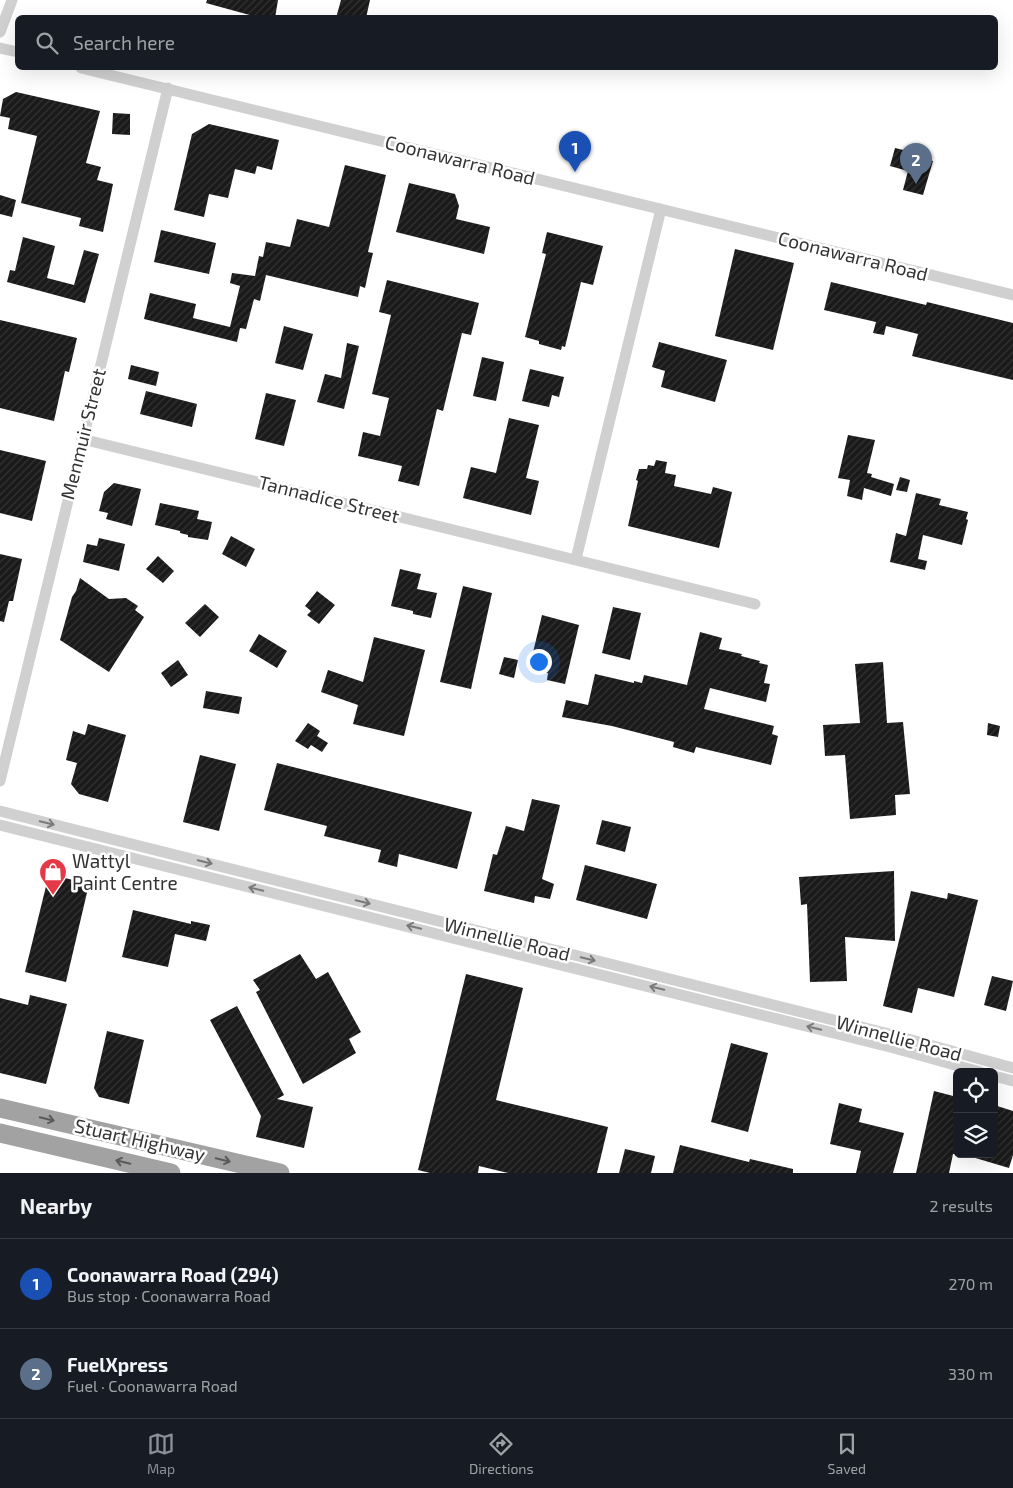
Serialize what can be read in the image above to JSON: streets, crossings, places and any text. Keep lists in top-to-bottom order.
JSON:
{
  "streets": {
    "highway": ["Stuart Highway"],
    "street": [
      "Coonawarra Road",
      "Menmuir Street",
      "Tannadice Street",
      "Winnellie Road"
    ]
  },
  "crossings": [
    ["Coonawarra Road", "Menmuir Street"],
    ["Menmuir Street", "Tannadice Street"]
  ],
  "places": {
    "shop": ["Wattyl Paint Centre"]
  },
  "page": {
    "search": "Search here",
    "pins": ["1", "2"],
    "heading": ["Nearby", "2 results"],
    "list": [
      {
        "mark": "1",
        "name": "Coonawarra Road (294)",
        "note": "Bus stop · Coonawarra Road",
        "value": "270 m"
      },
      {
        "mark": "2",
        "name": "FuelXpress",
        "note": "Fuel · Coonawarra Road",
        "value": "330 m"
      }
    ],
    "nav": ["Map", "Directions", "Saved"]
  }
}
